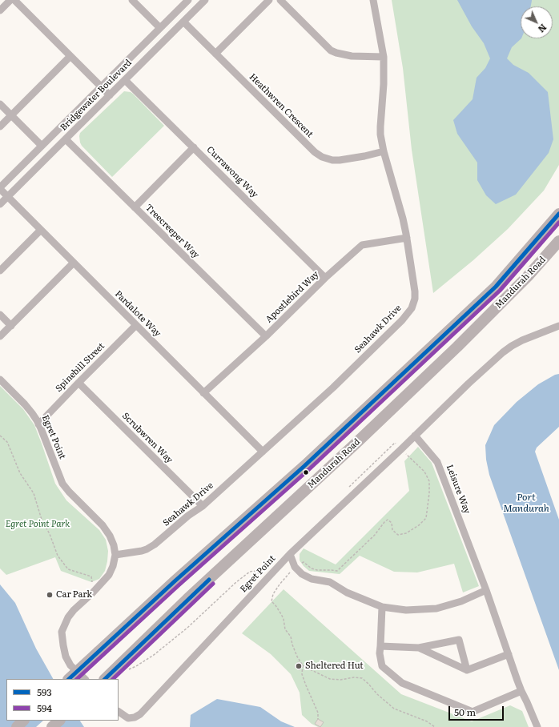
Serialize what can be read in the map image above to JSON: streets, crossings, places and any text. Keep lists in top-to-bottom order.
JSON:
{
  "streets": {
    "highway": ["Mandurah Road"],
    "street": [
      "Bridgewater Boulevard",
      "Heathwren Crescent",
      "Currawong Way",
      "Treecreeper Way",
      "Apostlebird Way",
      "Pardalote Way",
      "Seahawk Drive",
      "Spinebill Street",
      "Egret Point",
      "Scrubwren Way",
      "Leisure Way"
    ]
  },
  "crossings": [
    ["Bridgewater Boulevard", "Heathwren Crescent"],
    ["Bridgewater Boulevard", "Currawong Way"],
    ["Bridgewater Boulevard", "Treecreeper Way"],
    ["Bridgewater Boulevard", "Pardalote Way"],
    ["Heathwren Crescent", "Seahawk Drive"],
    ["Currawong Way", "Apostlebird Way"],
    ["Treecreeper Way", "Apostlebird Way"],
    ["Apostlebird Way", "Pardalote Way"],
    ["Apostlebird Way", "Seahawk Drive"],
    ["Pardalote Way", "Seahawk Drive"],
    ["Pardalote Way", "Spinebill Street"],
    ["Seahawk Drive", "Egret Point"],
    ["Seahawk Drive", "Scrubwren Way"],
    ["Spinebill Street", "Egret Point"],
    ["Spinebill Street", "Scrubwren Way"],
    ["Egret Point", "Leisure Way"]
  ],
  "water": ["Port Mandurah"],
  "parks": ["Egret Point Park"],
  "places": ["Car Park", "Sheltered Hut"],
  "lines": ["transit line 593", "transit line 594"],
  "legend": ["593", "594"],
  "scale_bar": "50 m",
  "north": "bottom right"
}
